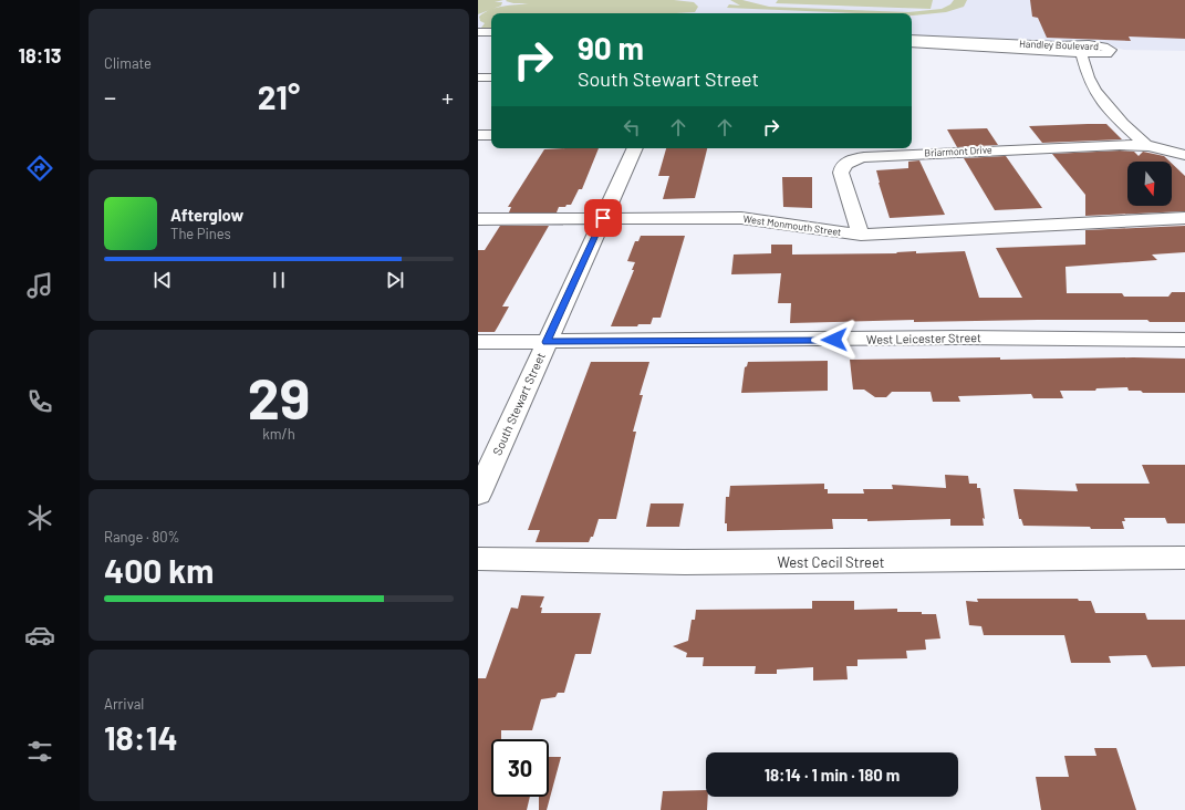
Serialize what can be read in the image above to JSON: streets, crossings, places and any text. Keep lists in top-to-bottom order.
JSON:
{
  "streets": {
    "street": [
      "Handley Boulevard",
      "Briarmont Drive",
      "West Monmouth Street",
      "West Leicester Street",
      "South Stewart Street",
      "West Cecil Street"
    ]
  },
  "crossings": [
    ["Briarmont Drive", "West Monmouth Street"],
    ["West Monmouth Street", "South Stewart Street"],
    ["West Leicester Street", "South Stewart Street"]
  ],
  "north": "bottom",
  "page": {
    "tabs": "18:13",
    "tile": [
      "Climate",
      ["29", "km/h"],
      ["Range · 80%", "400 km"],
      ["Arrival", "18:14"]
    ],
    "turn": ["90 m", "South Stewart Street"],
    "heat": ["−", "21°", "+"],
    "song": ["Afterglow", "The Pines"],
    "limit": "30",
    "trip": "18:14 · 1 min · 180 m"
  }
}
